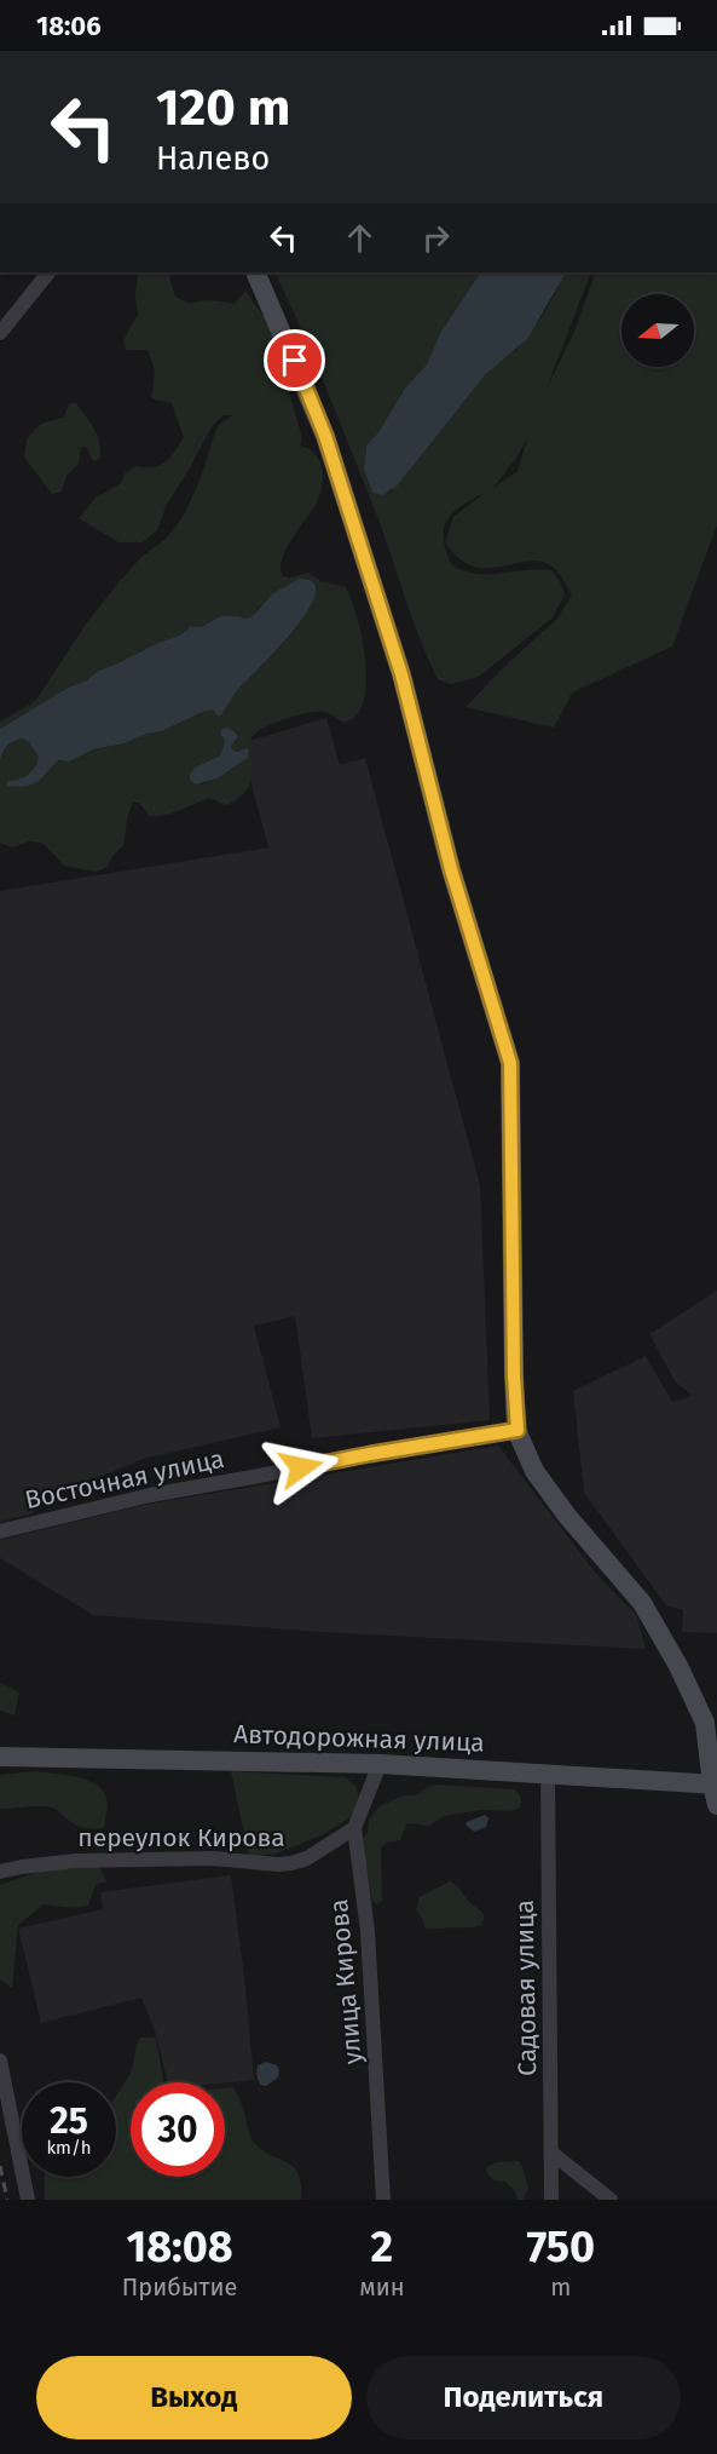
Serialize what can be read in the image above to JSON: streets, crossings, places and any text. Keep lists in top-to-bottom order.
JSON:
{
  "streets": {
    "street": [
      "Восточная улица",
      "Автодорожная улица",
      "переулок Кирова",
      "улица Кирова",
      "Садовая улица"
    ]
  },
  "crossings": [
    ["Автодорожная улица", "улица Кирова"],
    ["Автодорожная улица", "Садовая улица"],
    ["переулок Кирова", "улица Кирова"]
  ],
  "north": "left",
  "page": {
    "status": "18:06",
    "turn": ["120 m", "Налево"],
    "speed": "25 km/h",
    "limit": "30",
    "eta": [
      "18:08",
      "Прибытие",
      "2",
      "мин",
      "750",
      "m"
    ],
    "buttons": ["Выход", "Поделиться"]
  }
}
